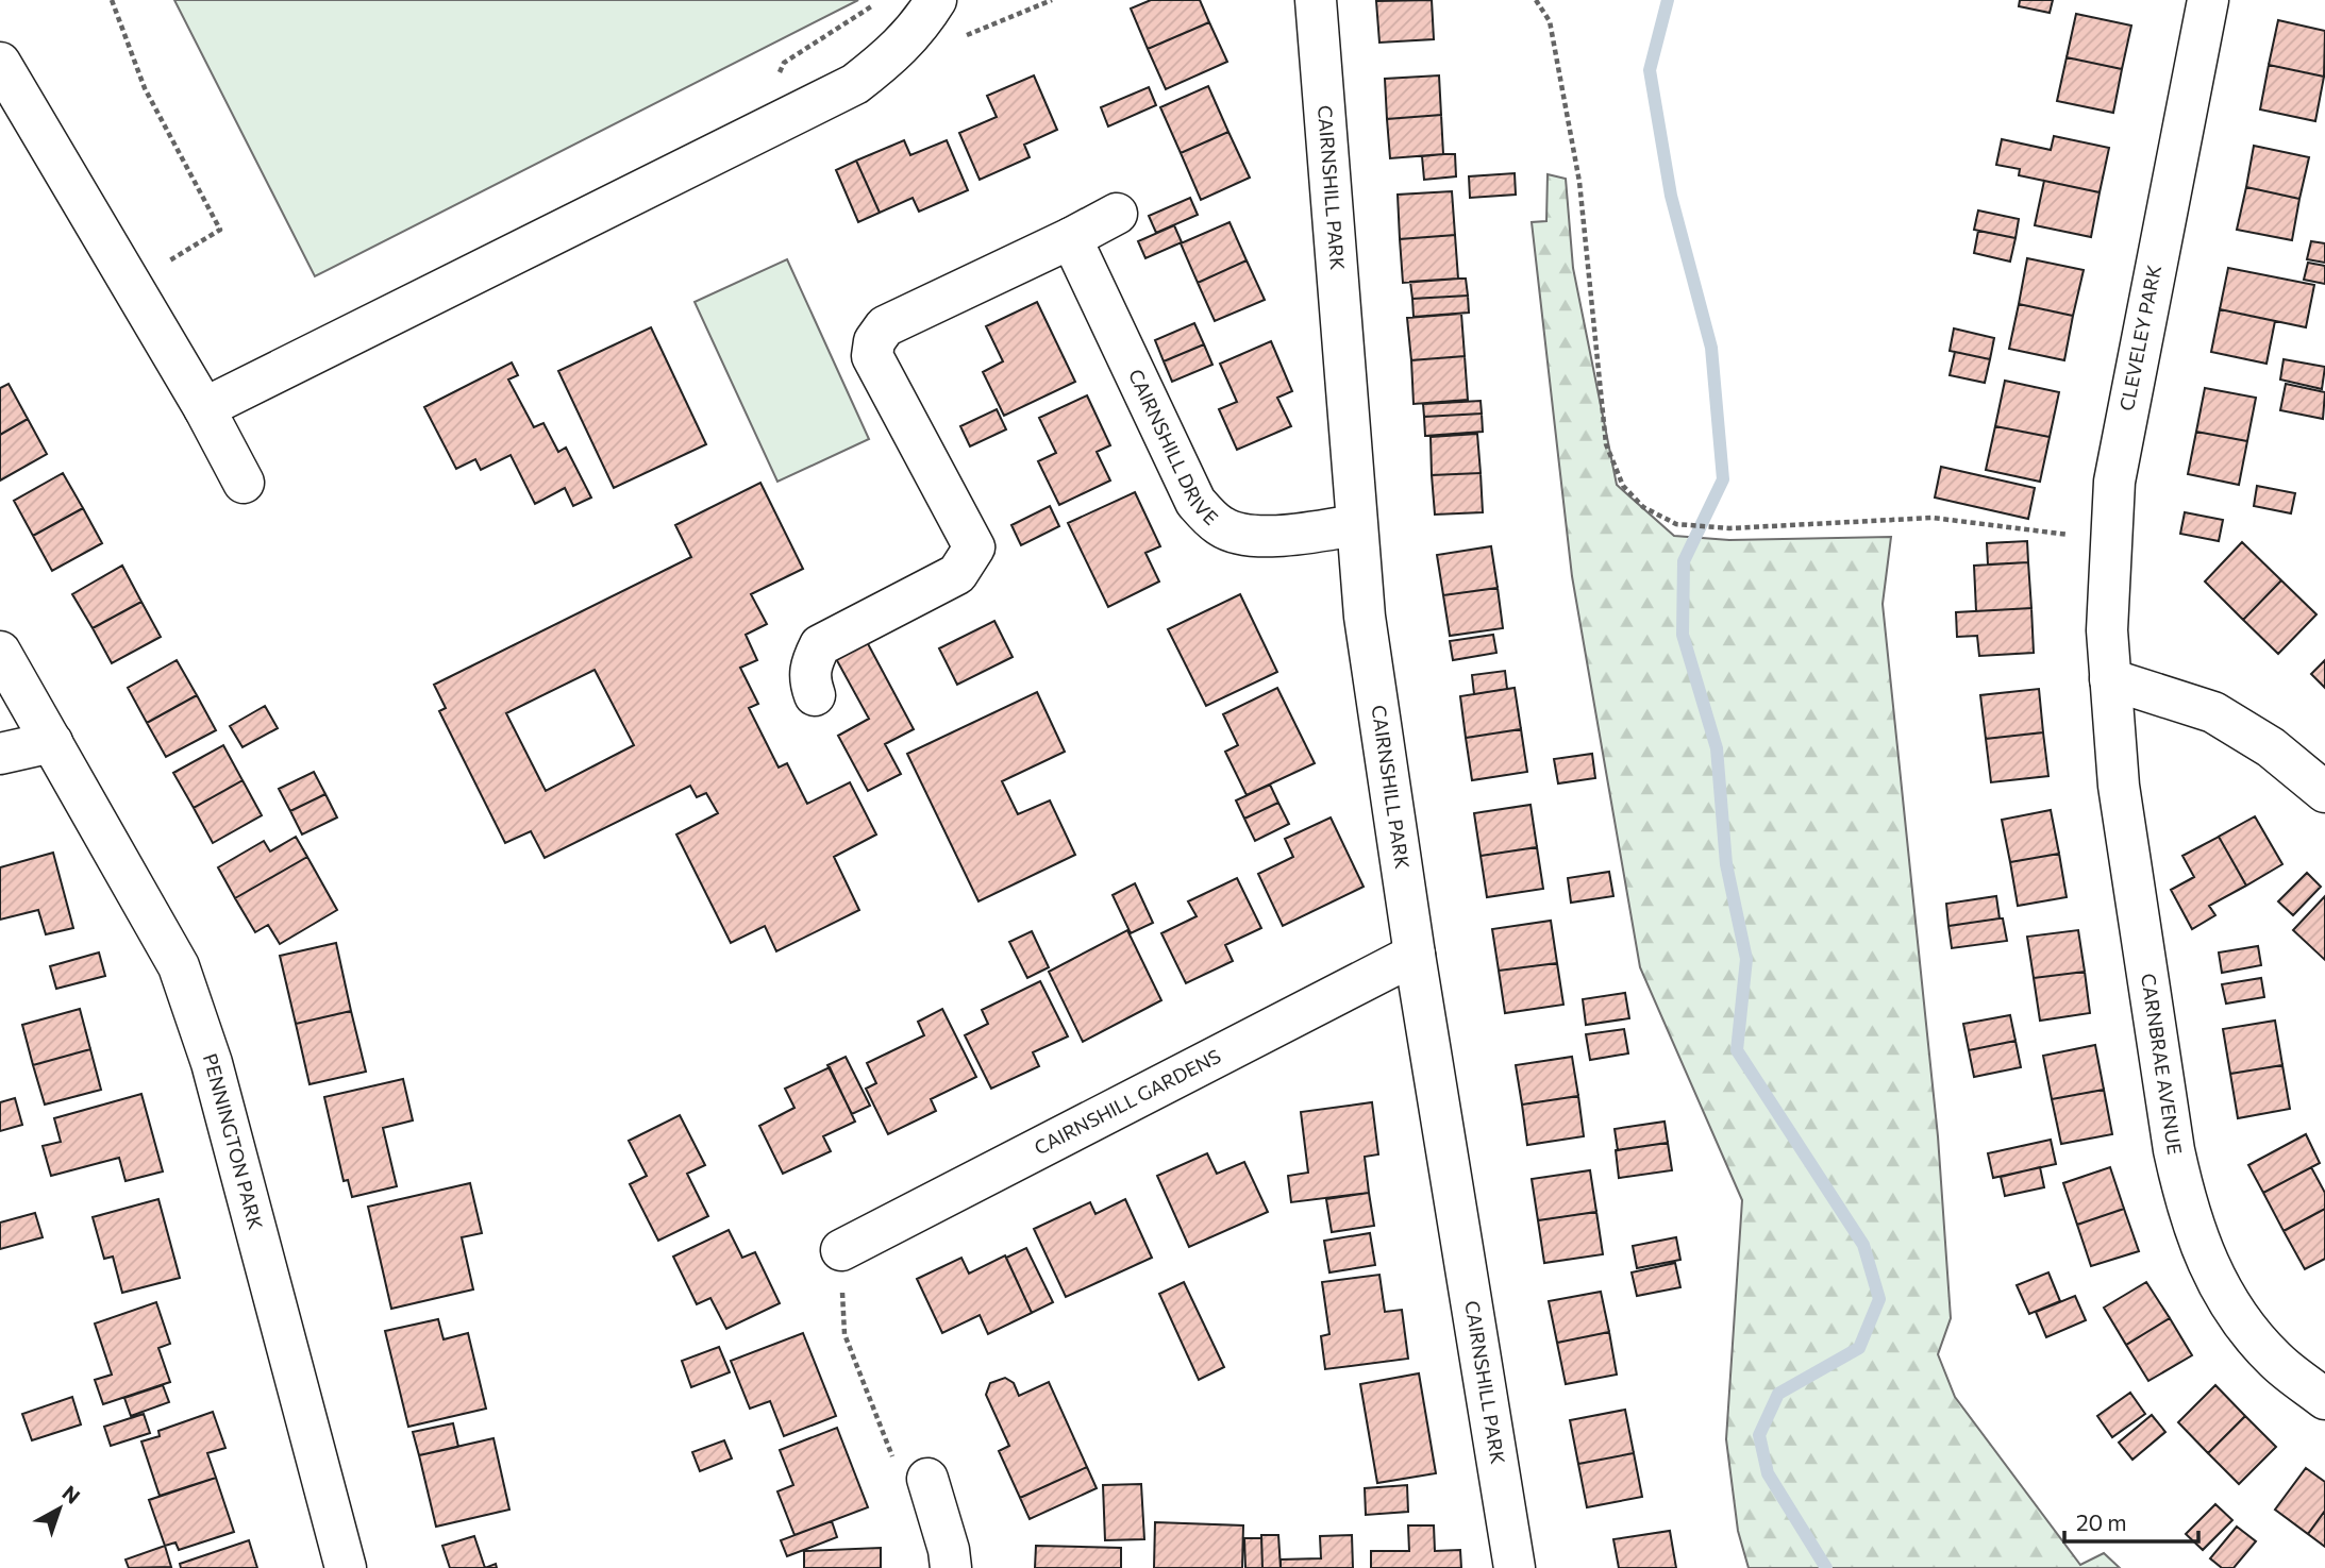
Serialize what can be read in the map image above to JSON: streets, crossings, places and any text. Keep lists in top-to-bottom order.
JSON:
{
  "streets": {
    "street": [
      "CAIRNSHILL PARK",
      "CLEVELEY PARK",
      "CAIRNSHILL DRIVE",
      "CARNBRAE AVENUE",
      "CAIRNSHILL GARDENS",
      "PENNINGTON PARK"
    ]
  },
  "crossings": [
    ["CAIRNSHILL PARK", "CAIRNSHILL DRIVE"],
    ["CAIRNSHILL PARK", "CAIRNSHILL GARDENS"],
    ["CLEVELEY PARK", "CARNBRAE AVENUE"]
  ],
  "scale_bar": "20 m",
  "north": "top right"
}
